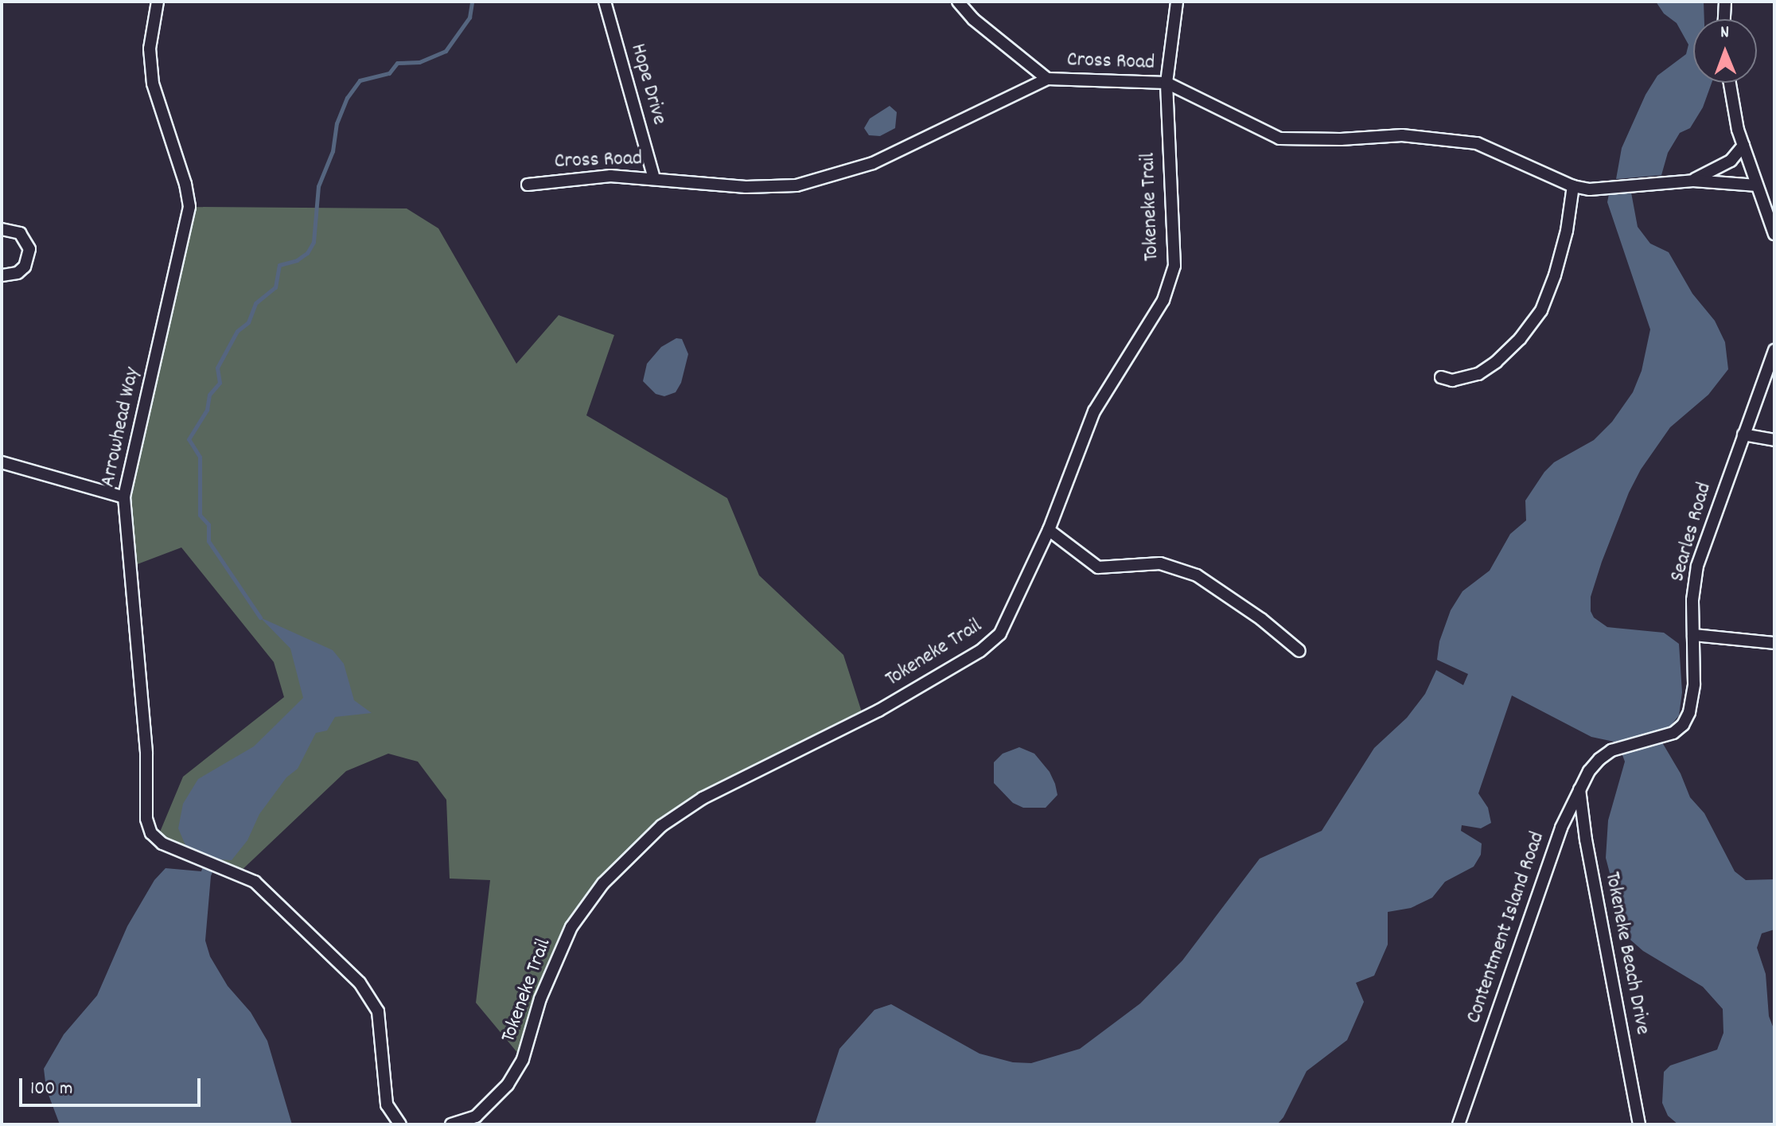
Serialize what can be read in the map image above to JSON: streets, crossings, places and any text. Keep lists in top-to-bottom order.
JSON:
{
  "streets": {
    "street": [
      "Cross Road",
      "Hope Drive",
      "Tokeneke Trail",
      "Arrowhead Way",
      "Searles Road",
      "Contentment Island Road",
      "Tokeneke Beach Drive"
    ]
  },
  "crossings": [
    ["Cross Road", "Hope Drive"],
    ["Cross Road", "Tokeneke Trail"],
    ["Searles Road", "Contentment Island Road"],
    ["Contentment Island Road", "Tokeneke Beach Drive"]
  ],
  "scale_bar": "100 m",
  "north": "top"
}
